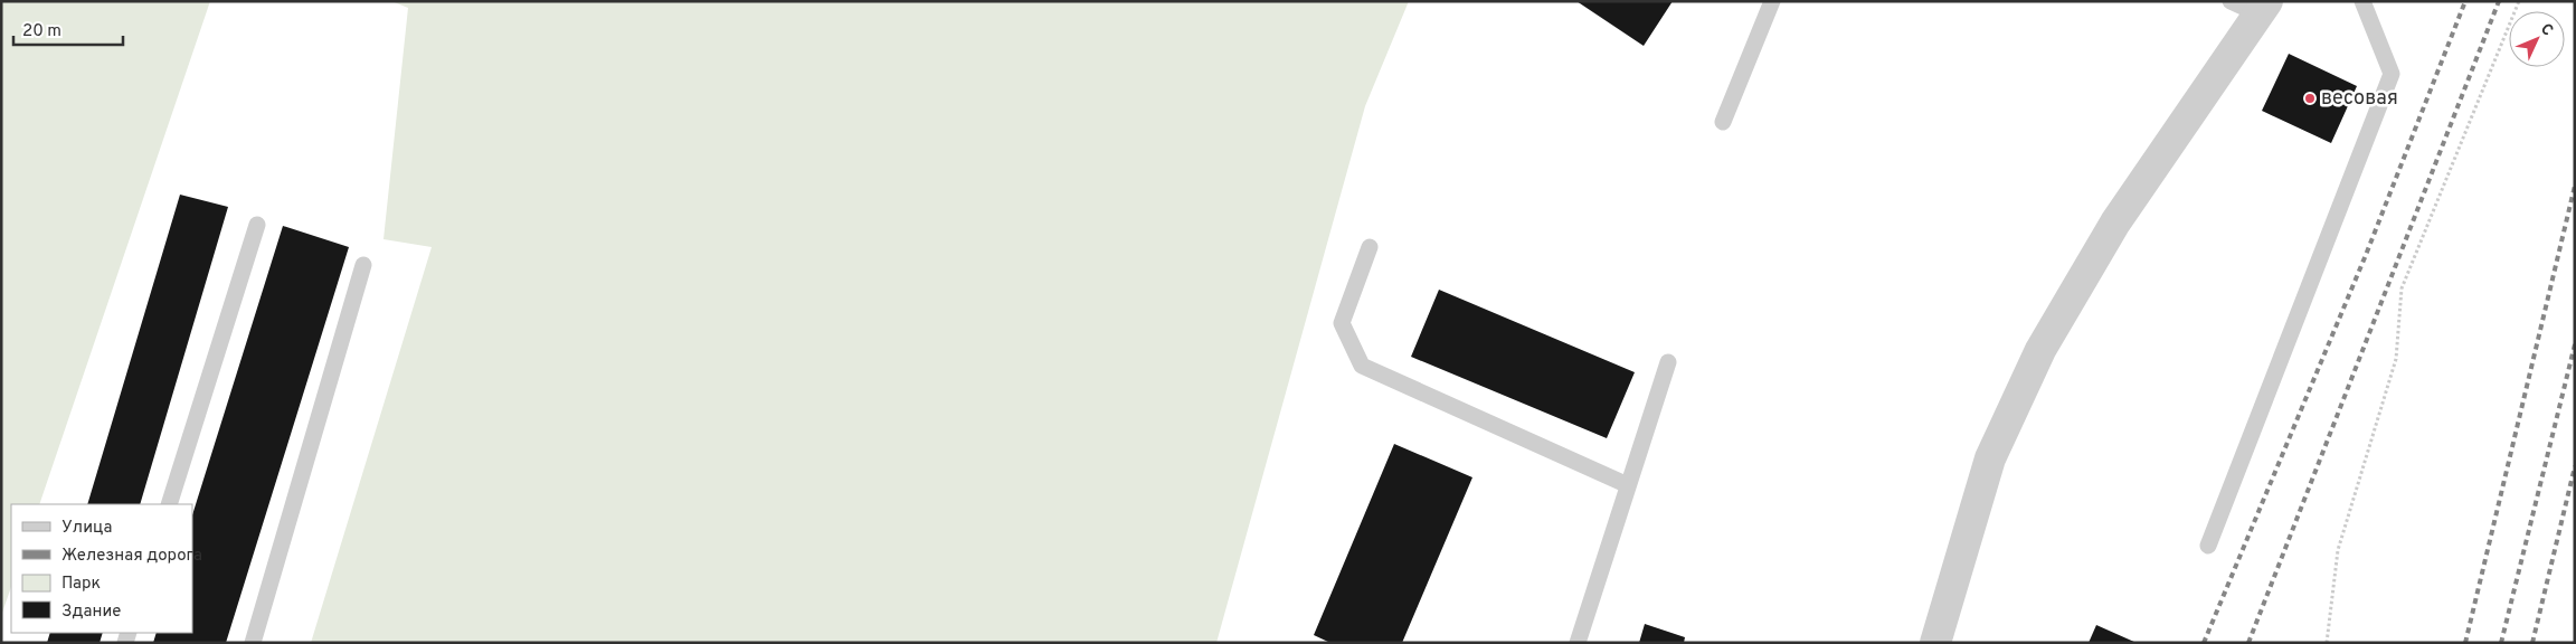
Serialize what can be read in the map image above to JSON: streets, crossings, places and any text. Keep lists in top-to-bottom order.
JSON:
{
  "places": ["весовая"],
  "legend": [
    "Улица",
    "Железная дорога",
    "Парк",
    "Здание"
  ],
  "scale_bar": "20 m",
  "north": "top right"
}
